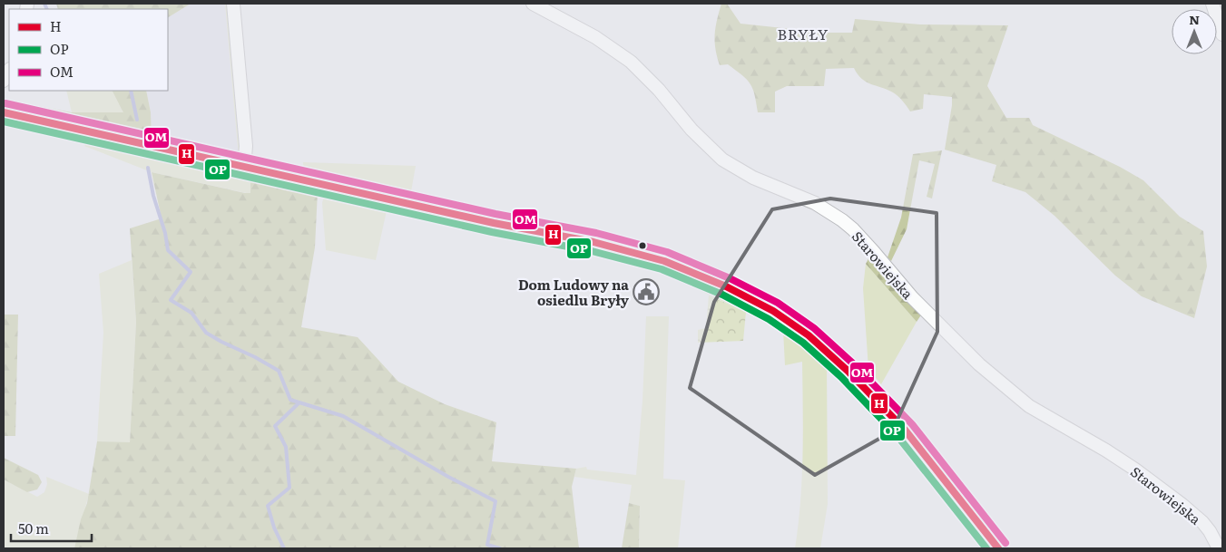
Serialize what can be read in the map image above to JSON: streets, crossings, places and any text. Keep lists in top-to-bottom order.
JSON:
{
  "streets": {
    "street": ["Starowiejska"]
  },
  "districts": ["BRYŁY"],
  "places": {
    "public building": ["Dom Ludowy na osiedlu Bryły"]
  },
  "lines": ["transit line OM", "transit line H", "transit line OP"],
  "legend": ["H", "OP", "OM"],
  "scale_bar": "50 m",
  "north": "top"
}
